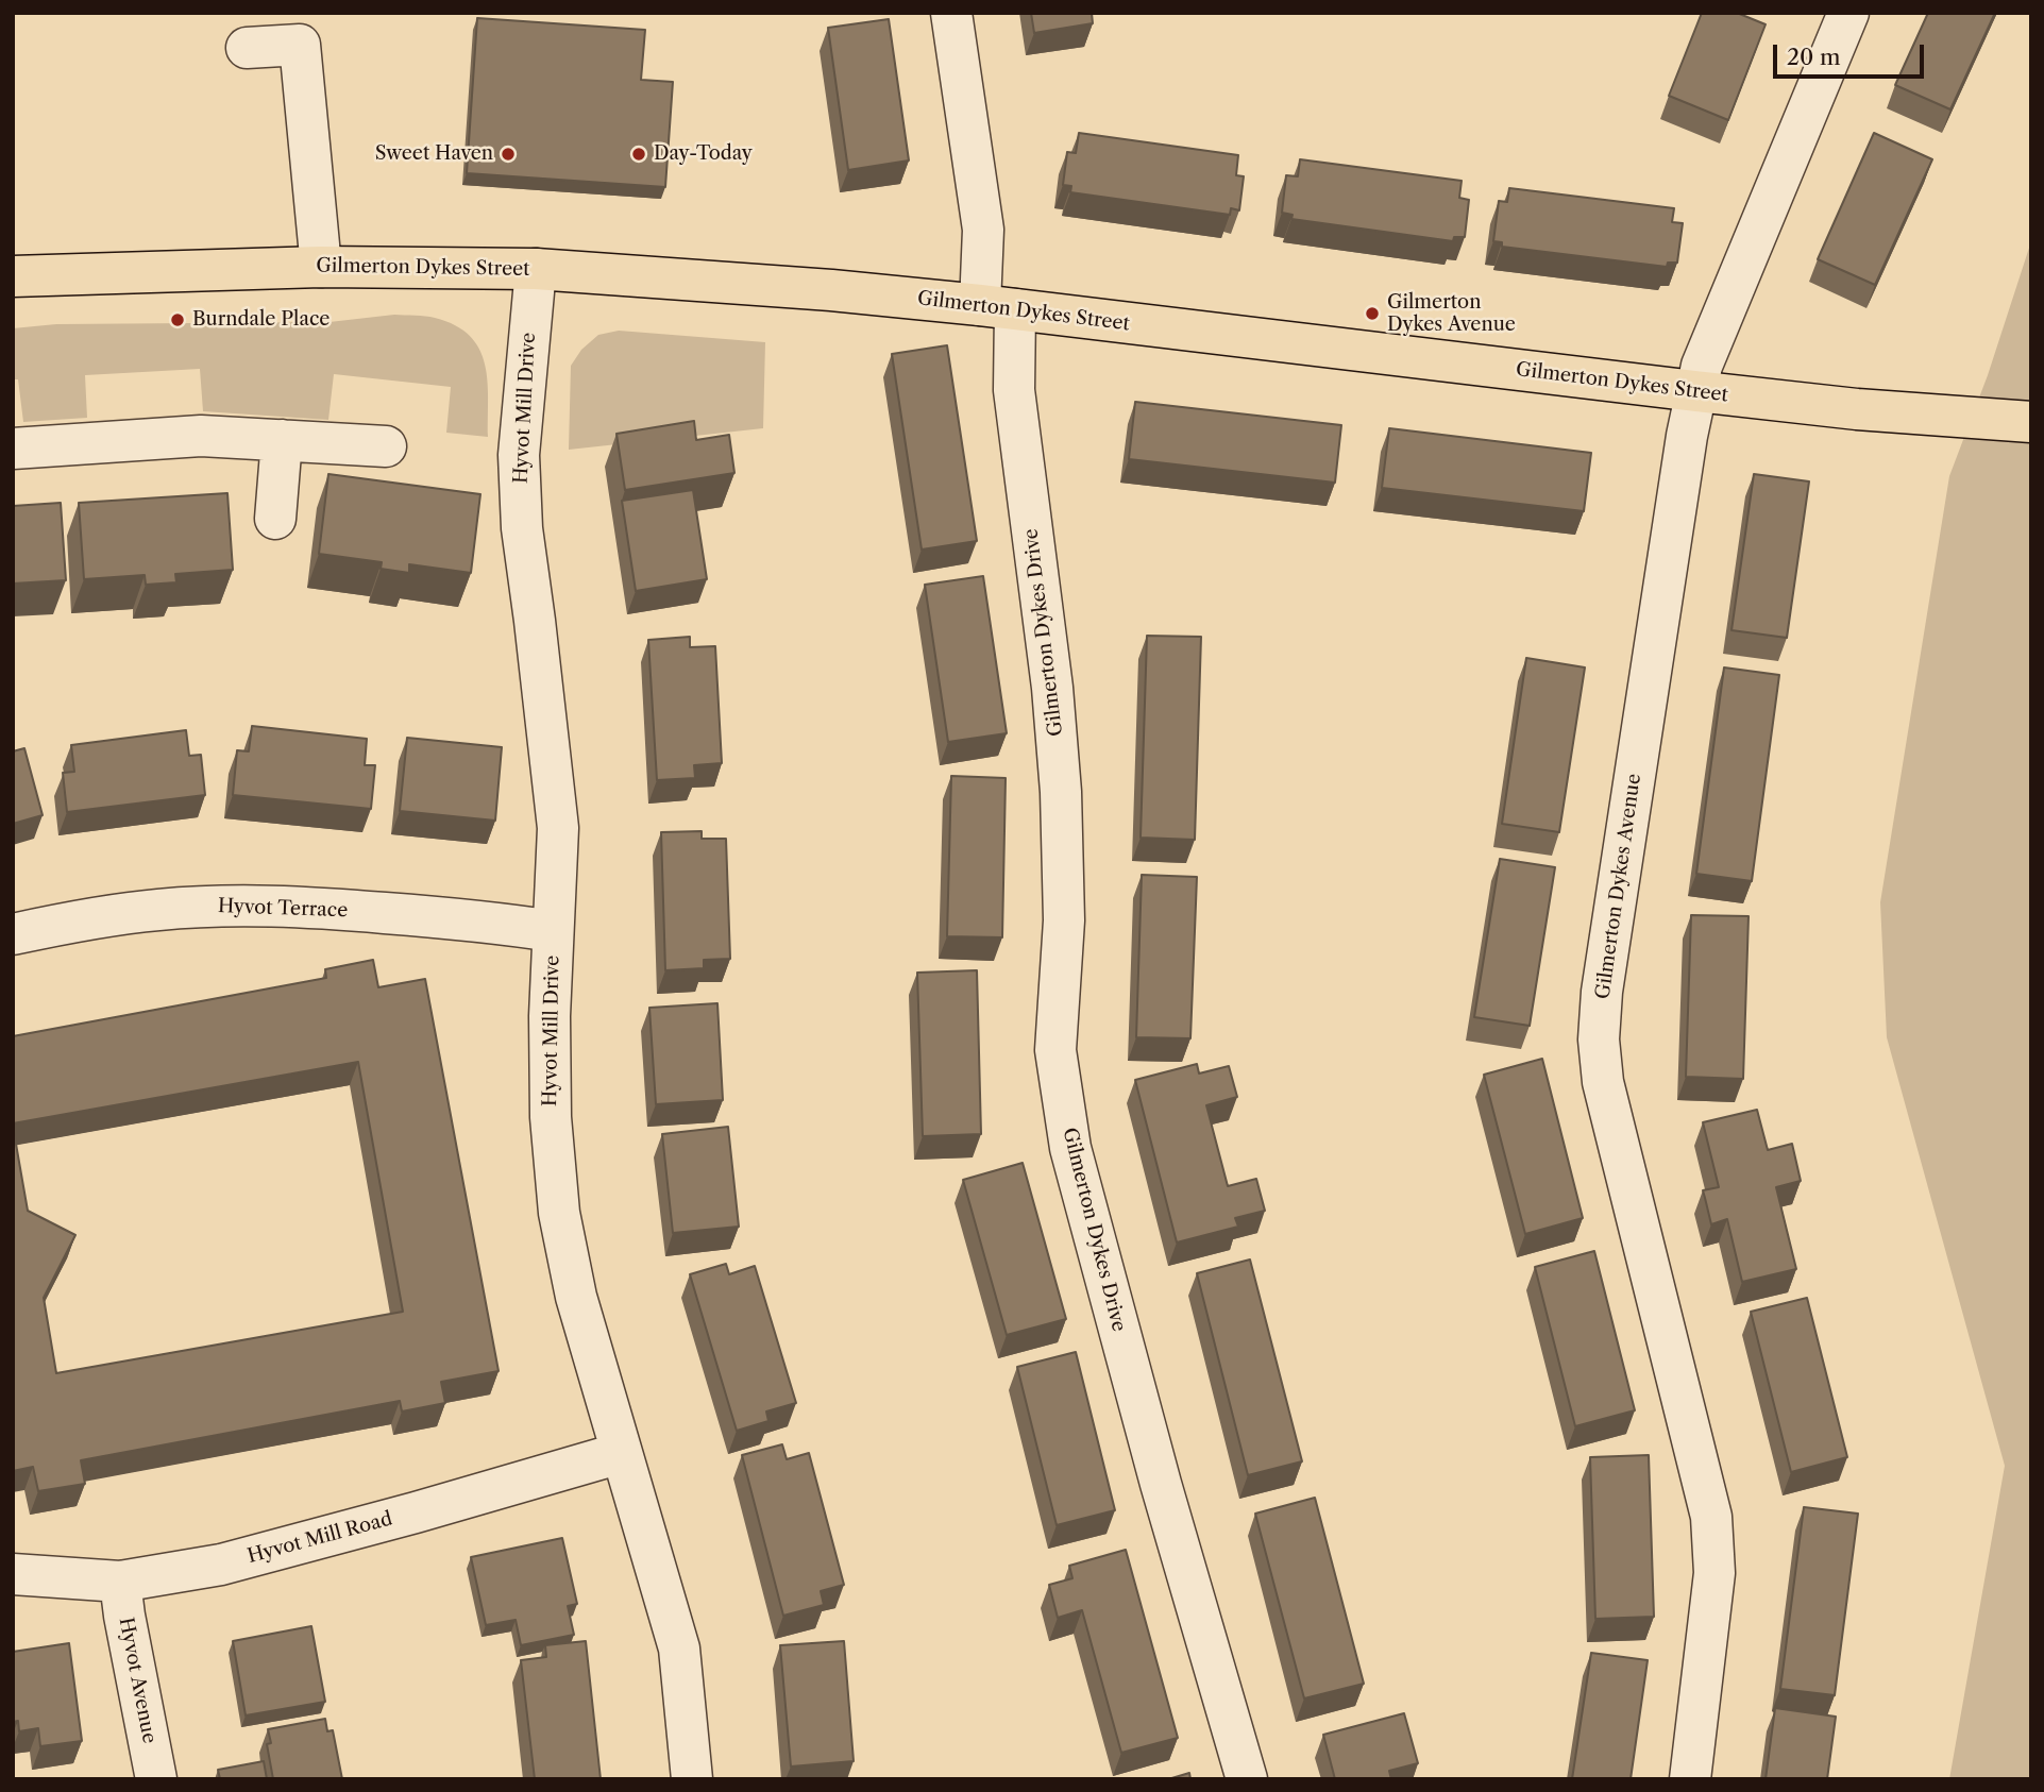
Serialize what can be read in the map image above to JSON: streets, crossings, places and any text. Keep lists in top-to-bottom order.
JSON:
{
  "streets": {
    "main road": ["Gilmerton Dykes Street"],
    "street": [
      "Hyvot Mill Drive",
      "Gilmerton Dykes Drive",
      "Gilmerton Dykes Avenue",
      "Hyvot Terrace",
      "Hyvot Mill Road",
      "Hyvot Avenue"
    ]
  },
  "crossings": [
    ["Gilmerton Dykes Street", "Hyvot Mill Drive"],
    ["Gilmerton Dykes Street", "Gilmerton Dykes Drive"],
    ["Gilmerton Dykes Street", "Gilmerton Dykes Avenue"],
    ["Hyvot Mill Drive", "Hyvot Terrace"],
    ["Hyvot Mill Drive", "Hyvot Mill Road"],
    ["Hyvot Mill Road", "Hyvot Avenue"]
  ],
  "places": [
    "Sweet Haven",
    "Day-Today",
    "Gilmerton Dykes Avenue",
    "Burndale Place"
  ],
  "scale_bar": "20 m"
}
